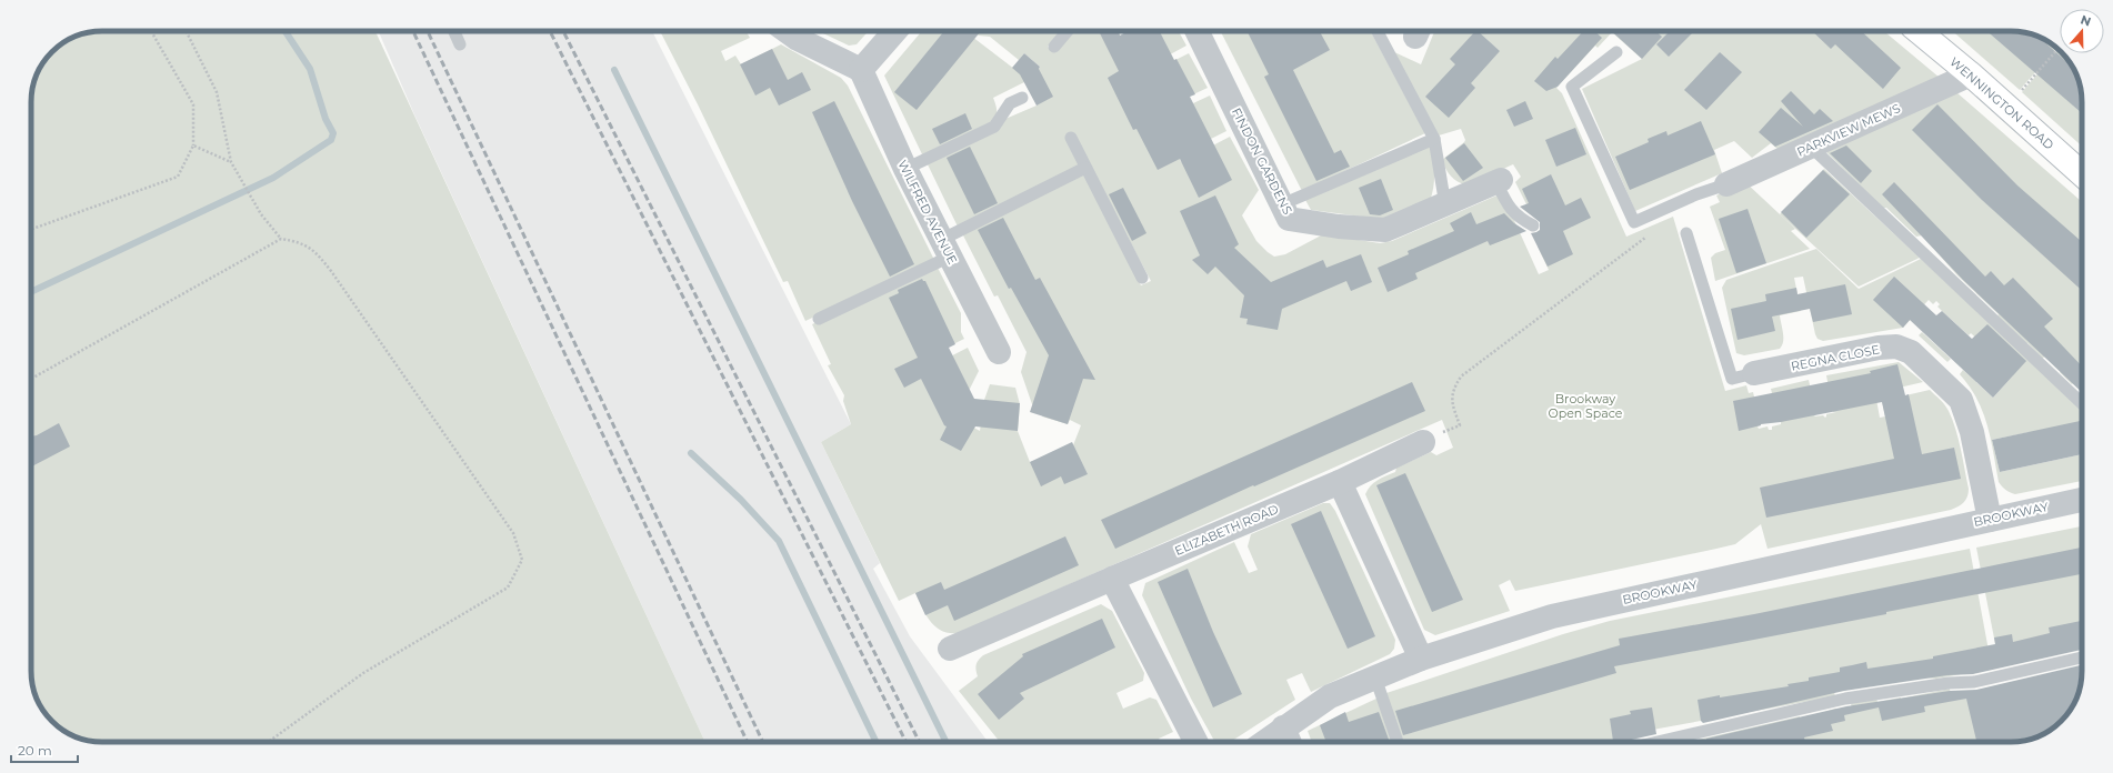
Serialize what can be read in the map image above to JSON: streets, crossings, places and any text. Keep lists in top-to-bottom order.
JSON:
{
  "streets": {
    "main road": ["WENNINGTON ROAD"],
    "street": [
      "PARKVIEW MEWS",
      "FINDON GARDENS",
      "WILFRED AVENUE",
      "REGNA CLOSE",
      "BROOKWAY",
      "ELIZABETH ROAD"
    ]
  },
  "crossings": [
    ["WENNINGTON ROAD", "PARKVIEW MEWS"],
    ["REGNA CLOSE", "BROOKWAY"]
  ],
  "parks": ["Brookway Open Space"],
  "scale_bar": "20 m",
  "north": "top"
}
